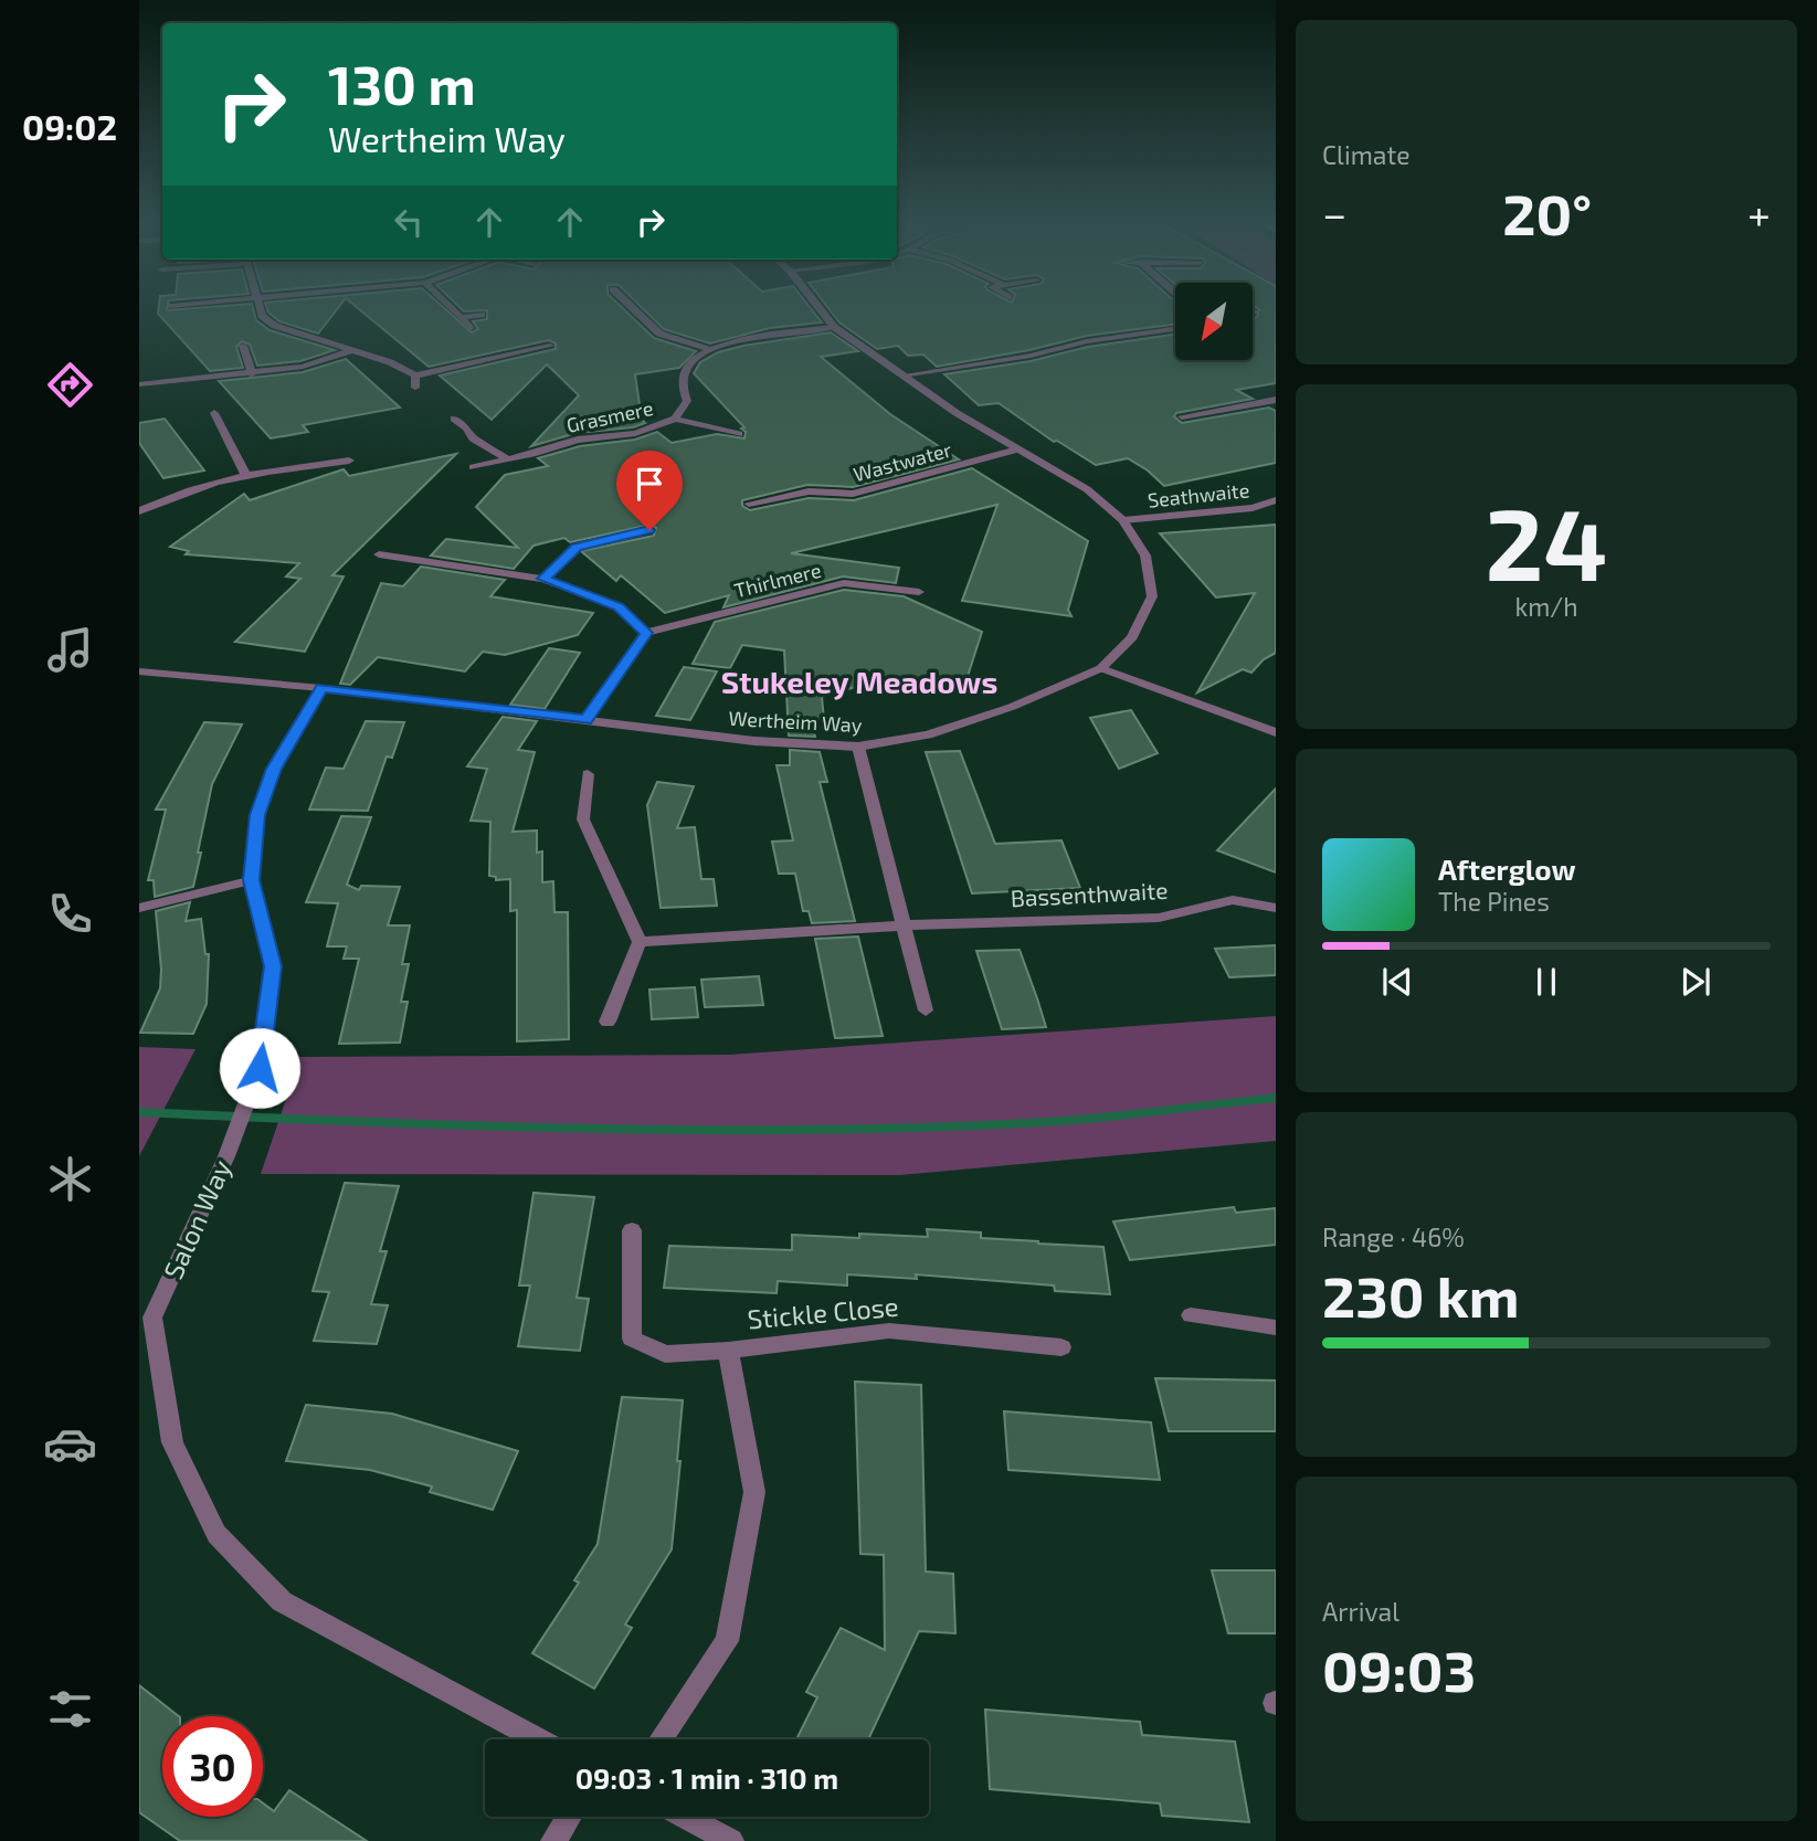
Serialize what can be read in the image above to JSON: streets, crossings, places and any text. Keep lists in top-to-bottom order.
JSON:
{
  "streets": {
    "street": [
      "Grasmere",
      "Wastwater",
      "Seathwaite",
      "Thirlmere",
      "Wertheim Way",
      "Bassenthwaite",
      "Salon Way",
      "Stickle Close"
    ]
  },
  "crossings": [
    ["Wastwater", "Wertheim Way"],
    ["Seathwaite", "Wertheim Way"],
    ["Wertheim Way", "Salon Way"]
  ],
  "districts": ["Stukeley Meadows"],
  "north": "bottom left",
  "page": {
    "tabs": "09:02",
    "tile": [
      "Climate",
      ["24", "km/h"],
      ["Range · 46%", "230 km"],
      ["Arrival", "09:03"]
    ],
    "turn": ["130 m", "Wertheim Way"],
    "heat": ["−", "20°", "+"],
    "song": ["Afterglow", "The Pines"],
    "limit": "30",
    "trip": "09:03 · 1 min · 310 m"
  }
}
